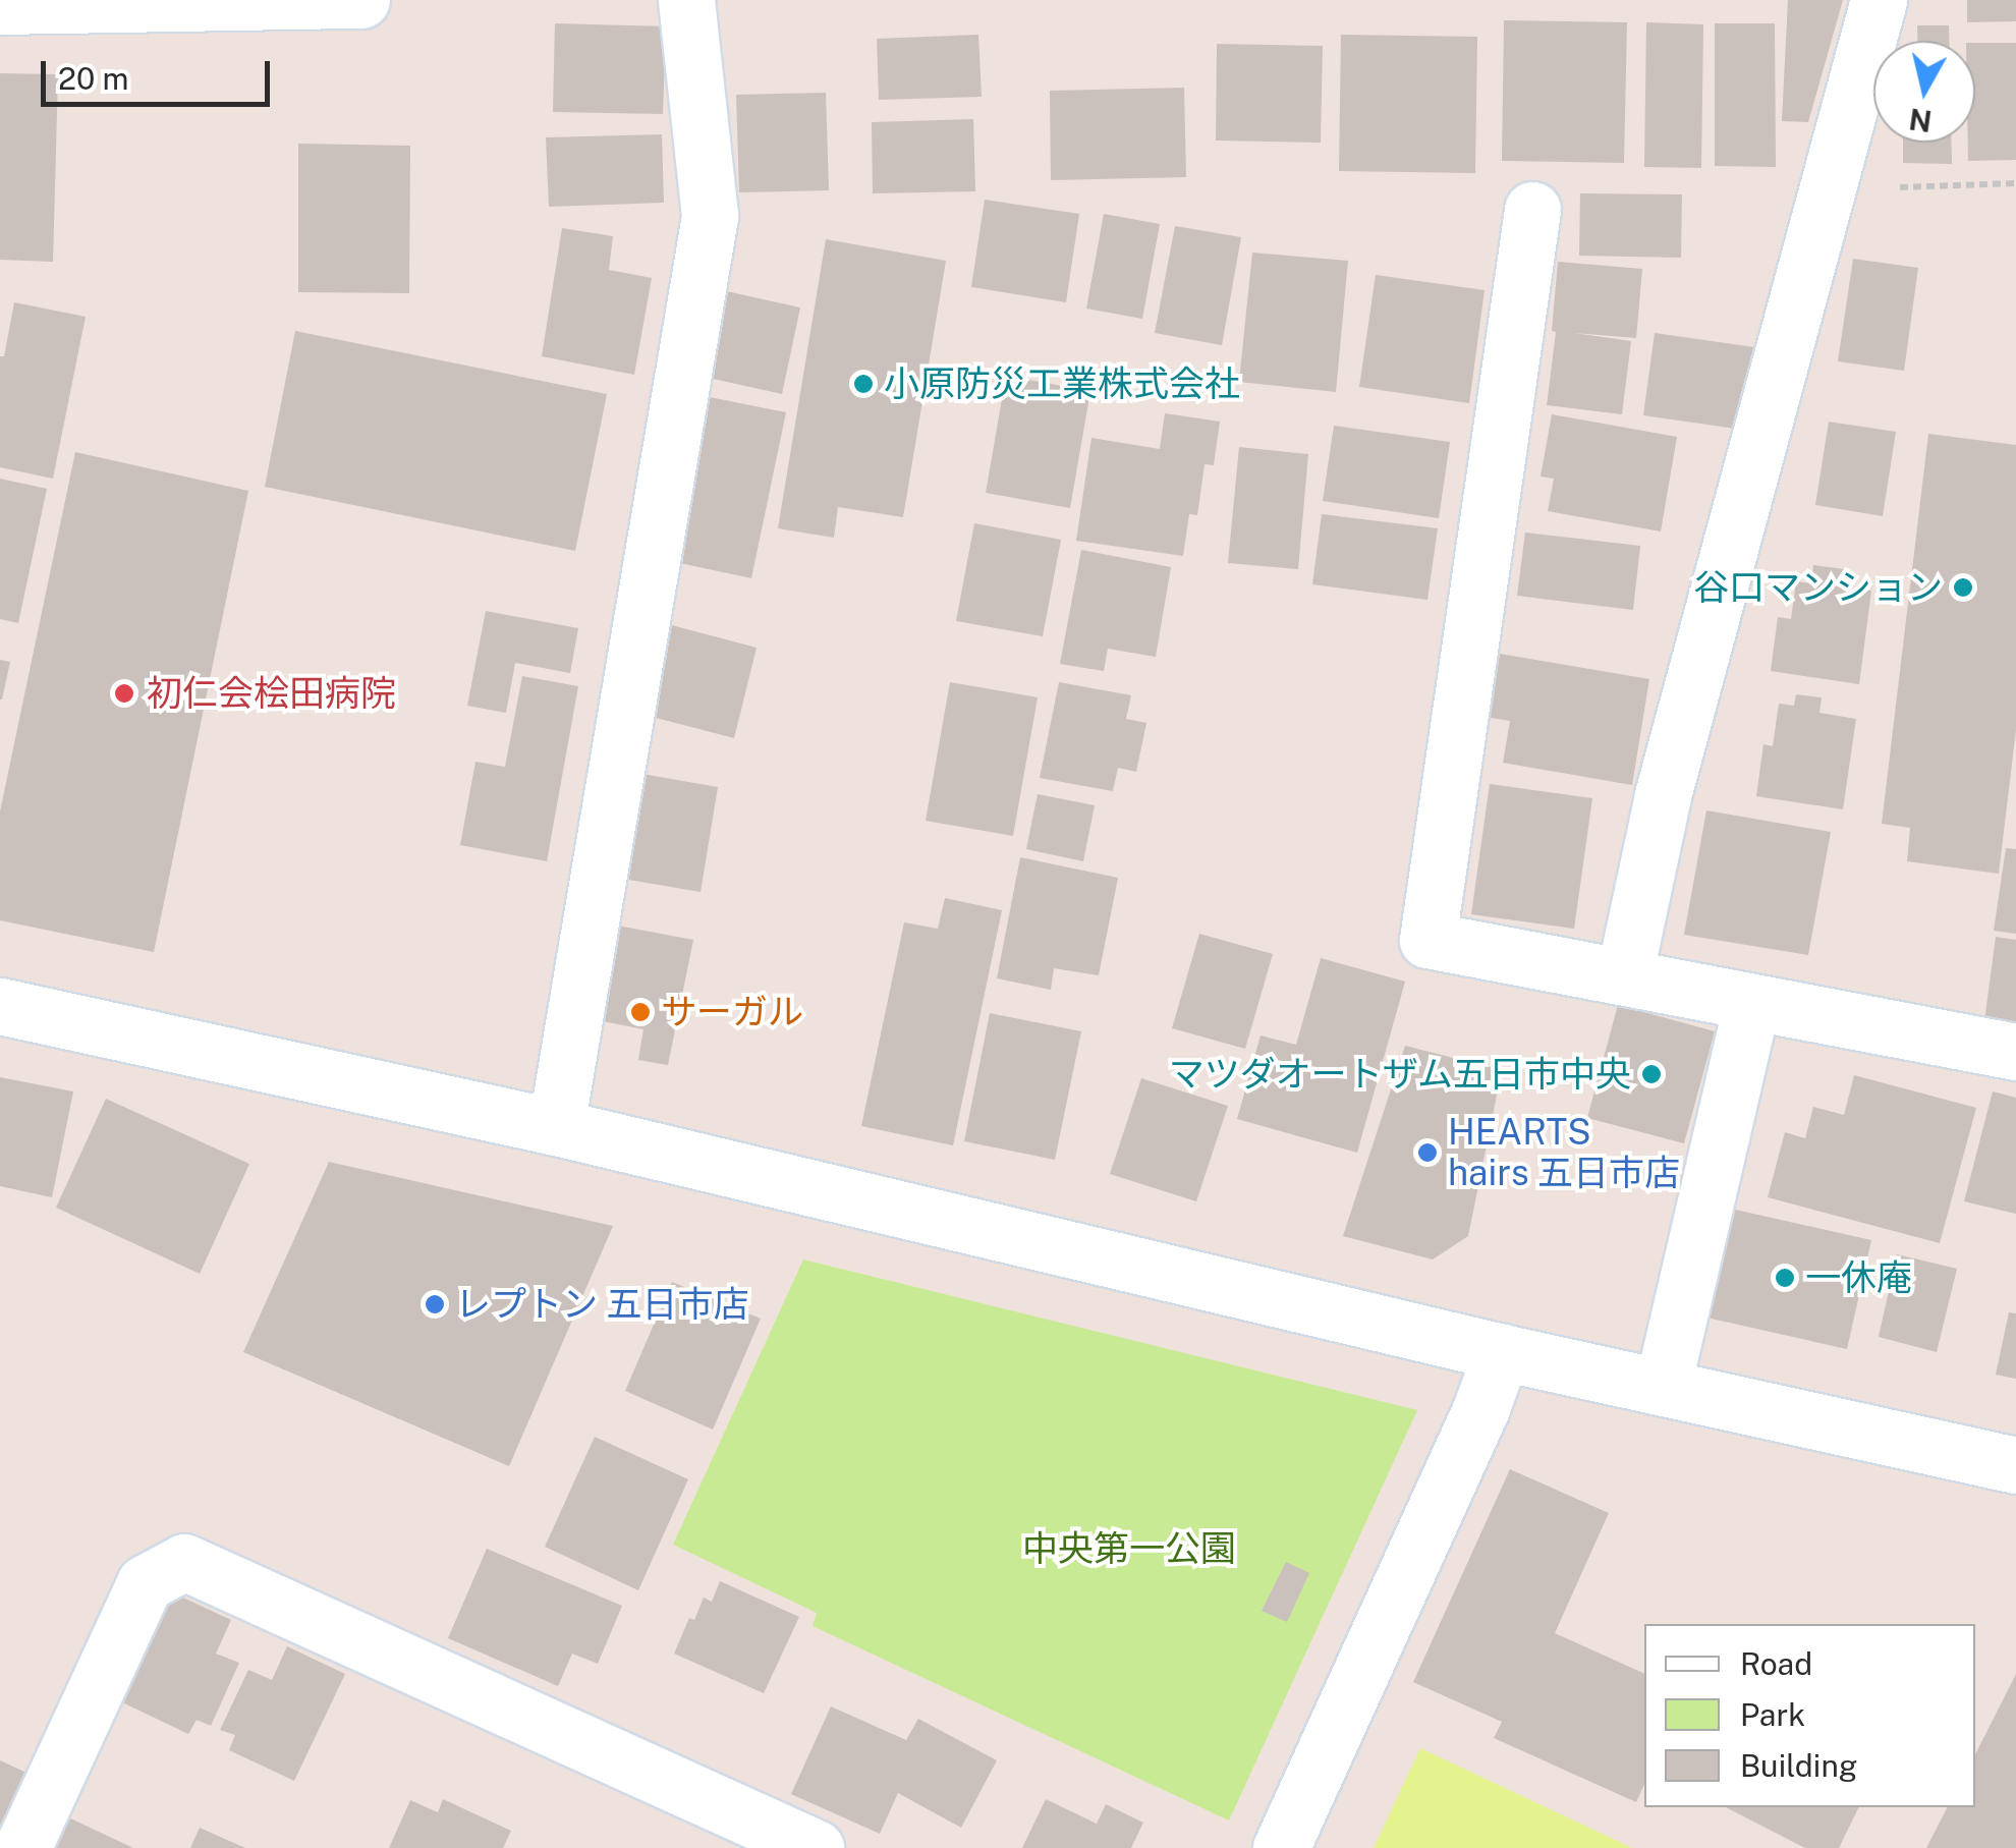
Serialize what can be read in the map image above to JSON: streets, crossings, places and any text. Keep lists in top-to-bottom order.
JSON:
{
  "parks": ["中央第一公園"],
  "places": [
    "小原防災工業株式会社",
    "谷口マンション",
    "初仁会桧田病院",
    "サーガル",
    "マツダオートザム五日市中央",
    "HEARTS hairs 五日市店",
    "一休庵",
    "レプトン 五日市店"
  ],
  "legend": ["Road", "Park", "Building"],
  "scale_bar": "20 m",
  "north": "bottom"
}
